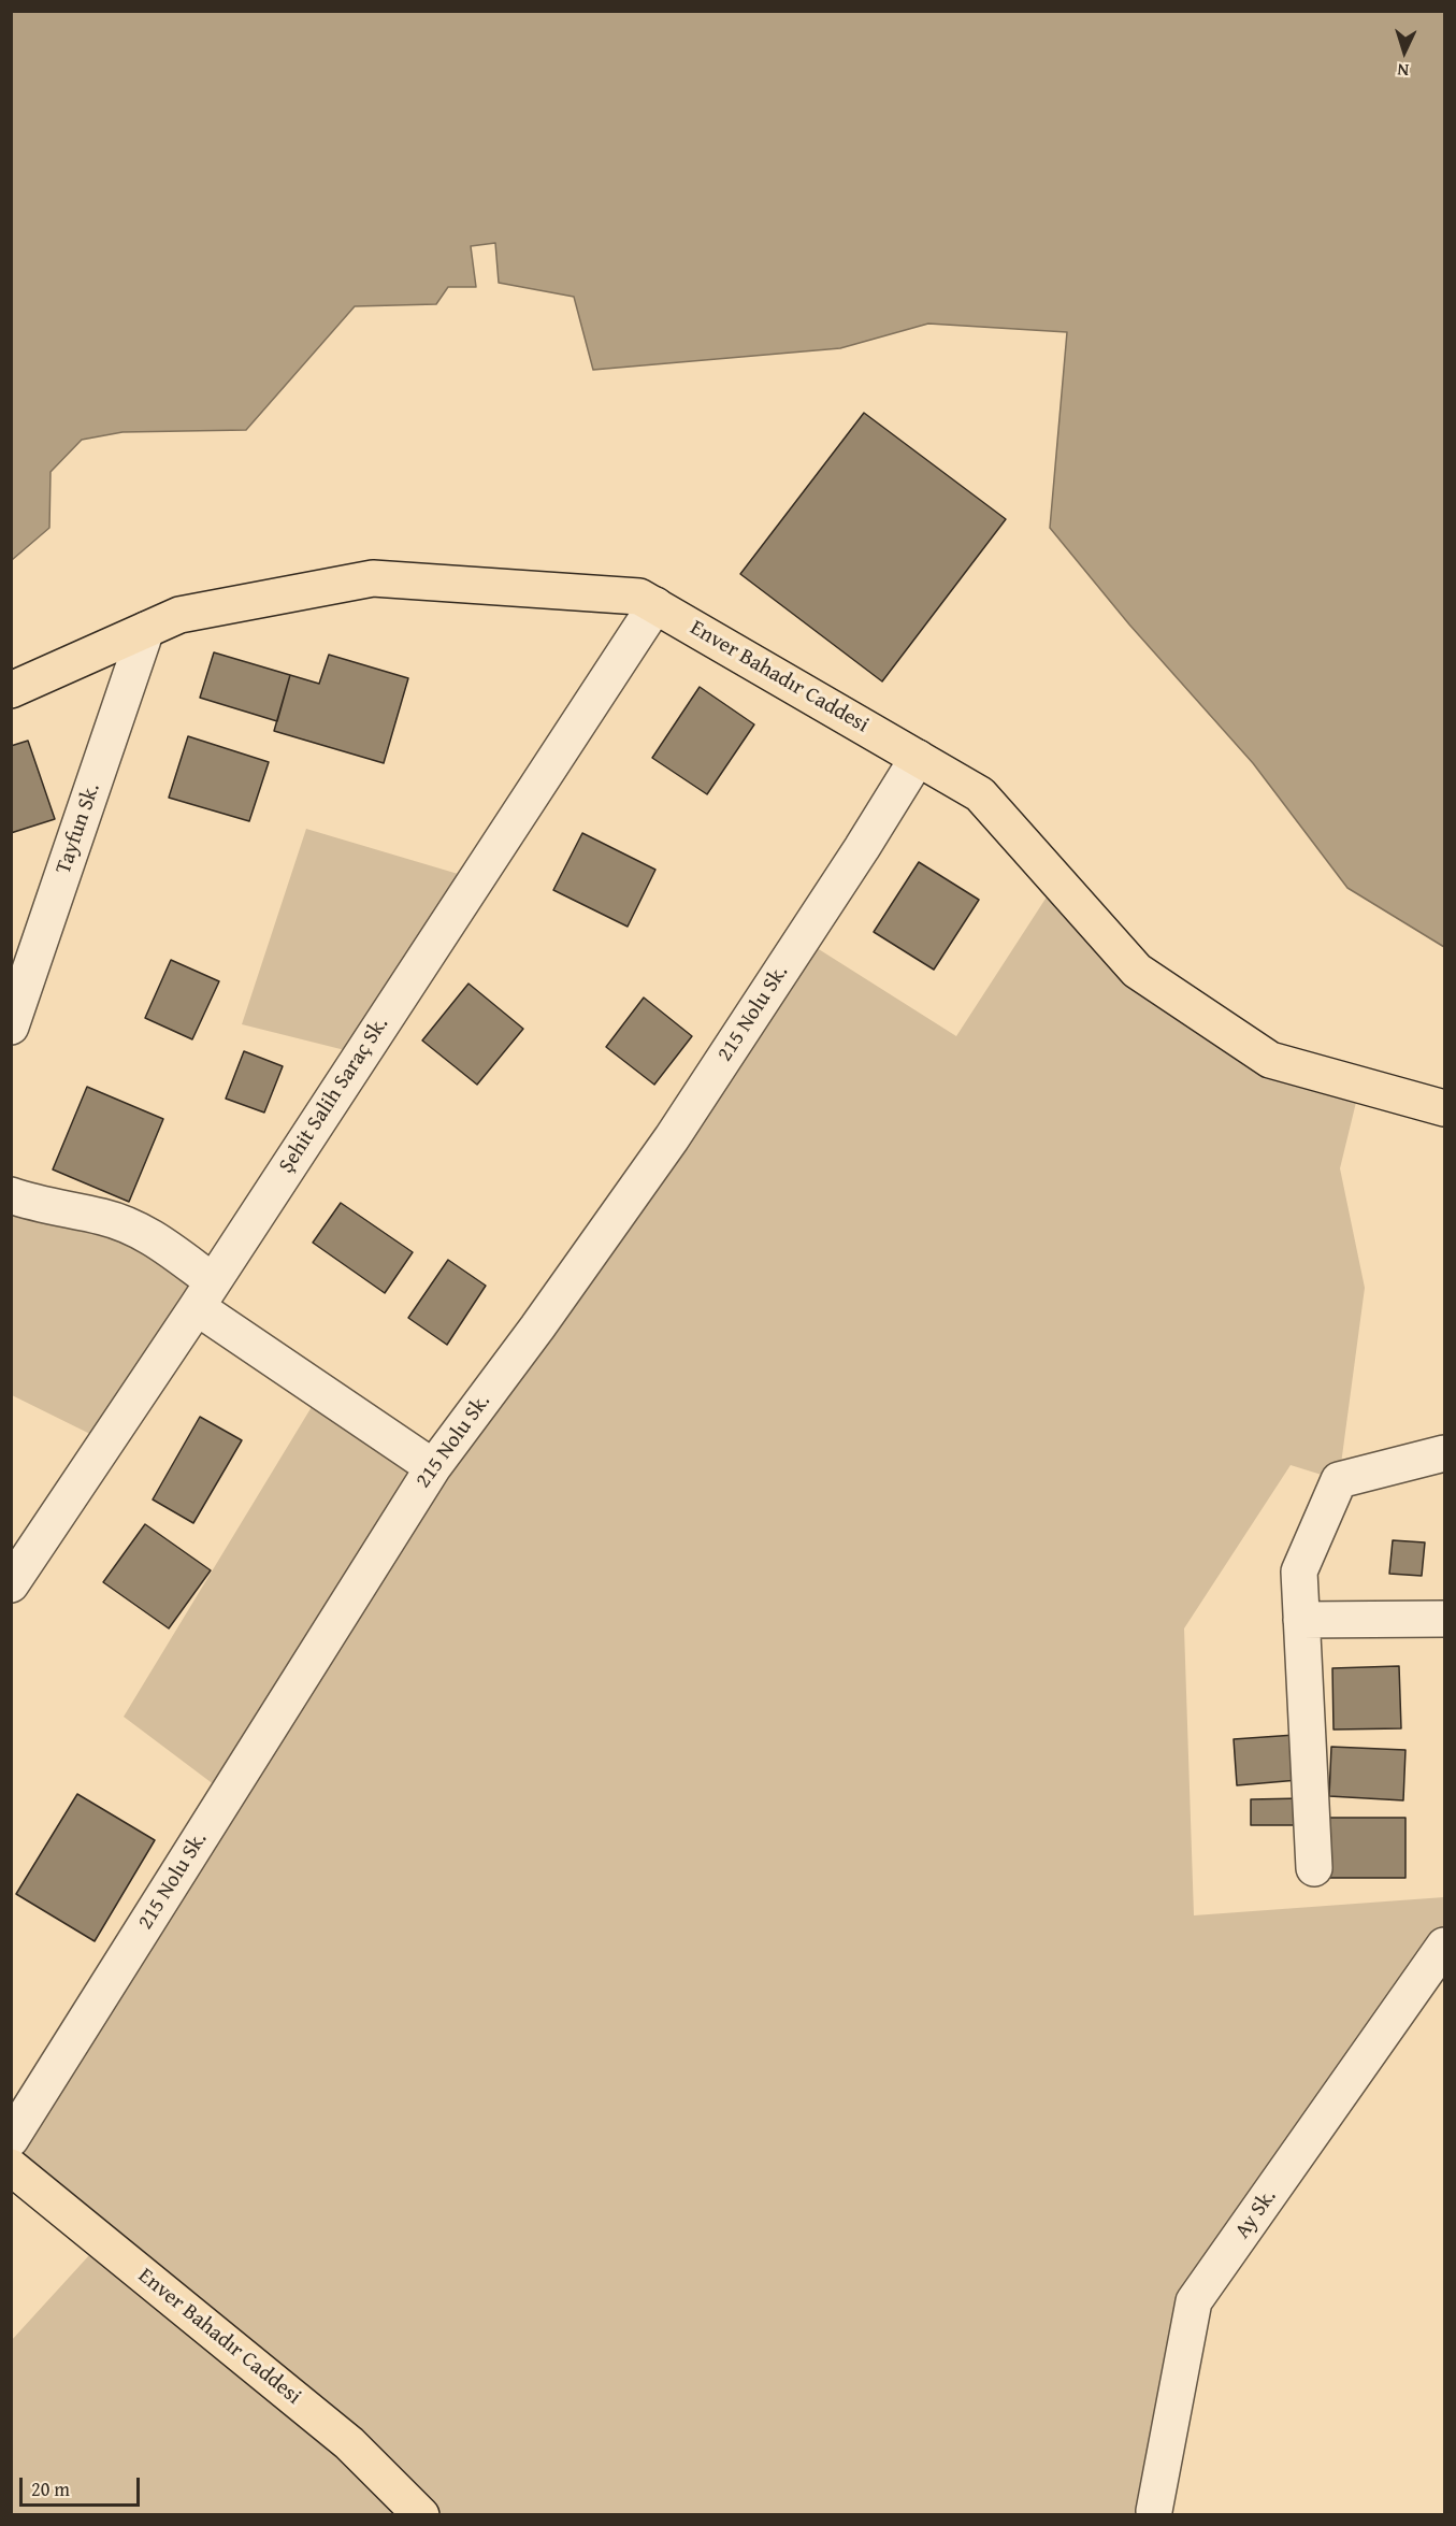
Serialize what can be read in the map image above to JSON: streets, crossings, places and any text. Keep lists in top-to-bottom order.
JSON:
{
  "streets": {
    "main road": ["Enver Bahadır Caddesi"],
    "street": [
      "Tayfun Sk.",
      "215 Nolu Sk.",
      "Şehit Salih Saraç Sk.",
      "Ay Sk."
    ]
  },
  "crossings": [
    ["Enver Bahadır Caddesi", "Tayfun Sk."],
    ["Enver Bahadır Caddesi", "215 Nolu Sk."],
    ["Enver Bahadır Caddesi", "Şehit Salih Saraç Sk."]
  ],
  "scale_bar": "20 m",
  "north": "bottom"
}
